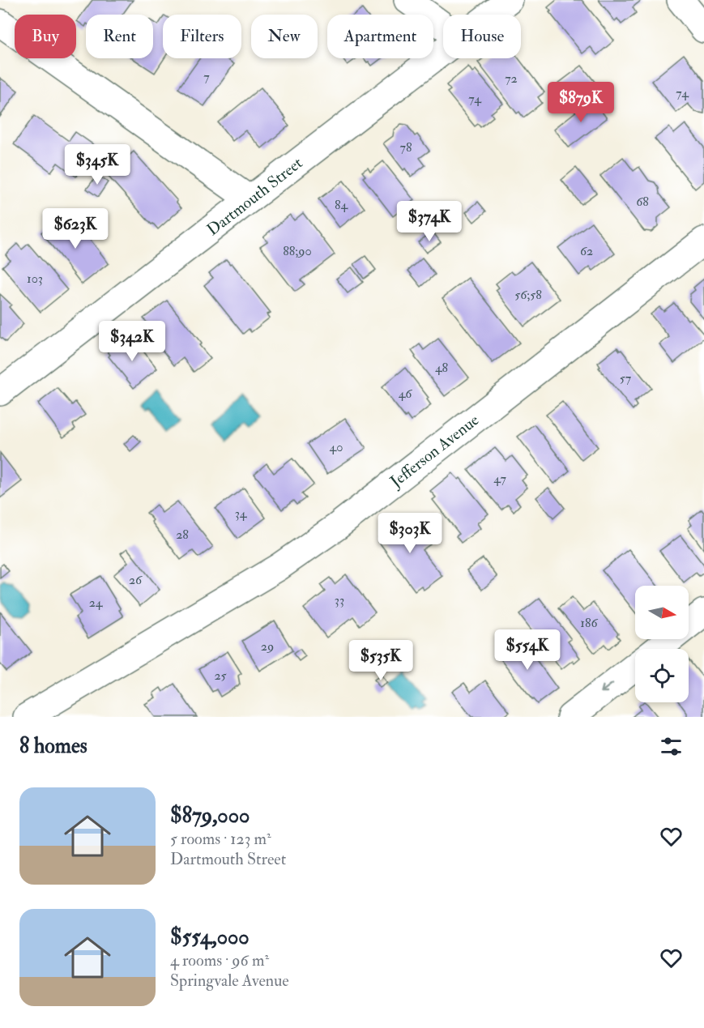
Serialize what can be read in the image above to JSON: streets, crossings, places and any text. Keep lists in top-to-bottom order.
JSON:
{
  "streets": {
    "street": ["Dartmouth Street", "Jefferson Avenue"]
  },
  "house_numbers": [
    "7",
    "72",
    "74",
    "74",
    "78",
    "68",
    "84",
    "88;90",
    "62",
    "103",
    "56;58",
    "48",
    "57",
    "46",
    "40",
    "47",
    "34",
    "28",
    "26",
    "33",
    "24",
    "186",
    "29",
    "25"
  ],
  "north": "right",
  "page": {
    "chip": [
      "Buy",
      "Rent",
      "Filters",
      "New",
      "Apartment",
      "House"
    ],
    "price": [
      "$879K",
      "$345K",
      "$374K",
      "$623K",
      "$342K",
      "$303K",
      "$554K",
      "$535K"
    ],
    "heading": "8 homes",
    "list": [
      {
        "name": "$879,000",
        "note": "5 rooms · 123 m² · Dartmouth Street"
      },
      {
        "name": "$554,000",
        "note": "4 rooms · 96 m² · Springvale Avenue"
      }
    ]
  }
}
